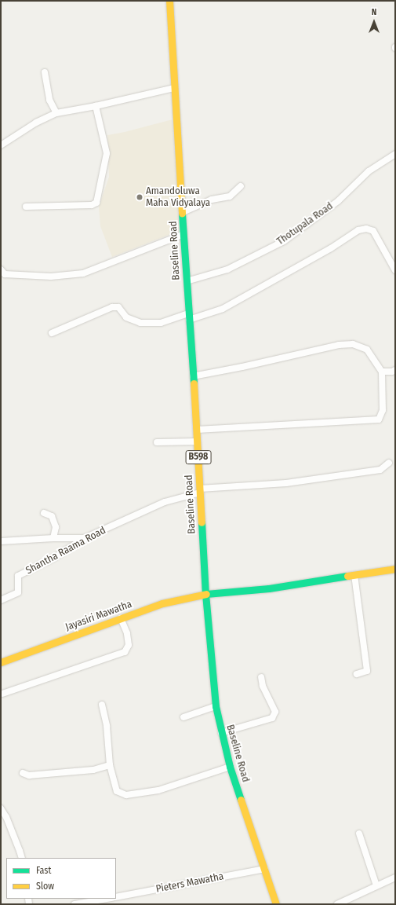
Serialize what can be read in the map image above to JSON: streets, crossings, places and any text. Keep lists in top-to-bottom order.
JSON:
{
  "streets": {
    "main road": ["Baseline Road", "B598", "Jayasiri Mawatha"],
    "street": ["Thotupala Road", "Shantha Raama Road", "Pieters Mawatha"]
  },
  "crossings": [
    ["Thotupala Road", "Baseline Road"],
    ["Baseline Road", "Shantha Raama Road"],
    ["Baseline Road", "Jayasiri Mawatha"],
    ["Baseline Road", "Pieters Mawatha"]
  ],
  "places": ["Amandoluwa Maha Vidyalaya"],
  "legend": ["Fast", "Slow"],
  "north": "top"
}
